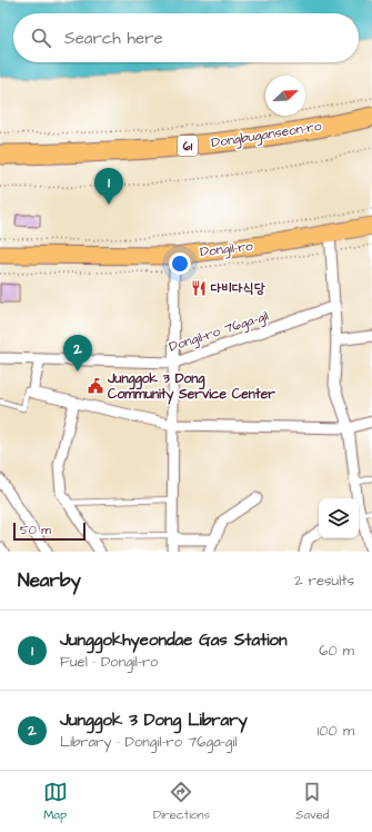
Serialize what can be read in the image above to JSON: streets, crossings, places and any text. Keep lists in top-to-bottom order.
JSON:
{
  "streets": {
    "highway": ["Dongbuganseon-ro", "61"],
    "main road": ["Dongil-ro"],
    "street": ["Dongil-ro 76ga-gil"]
  },
  "places": {
    "restaurant": ["다비다식당"],
    "public building": ["Junggok 3 Dong Community Service Center"]
  },
  "scale_bar": "50 m",
  "north": "top right",
  "page": {
    "search": "Search here",
    "pins": ["1", "2"],
    "scale": "50 m",
    "heading": ["Nearby", "2 results"],
    "list": [
      {
        "mark": "1",
        "name": "Junggokhyeondae Gas Station",
        "note": "Fuel · Dongil-ro",
        "value": "60 m"
      },
      {
        "mark": "2",
        "name": "Junggok 3 Dong Library",
        "note": "Library · Dongil-ro 76ga-gil",
        "value": "100 m"
      }
    ],
    "nav": ["Map", "Directions", "Saved"]
  }
}
